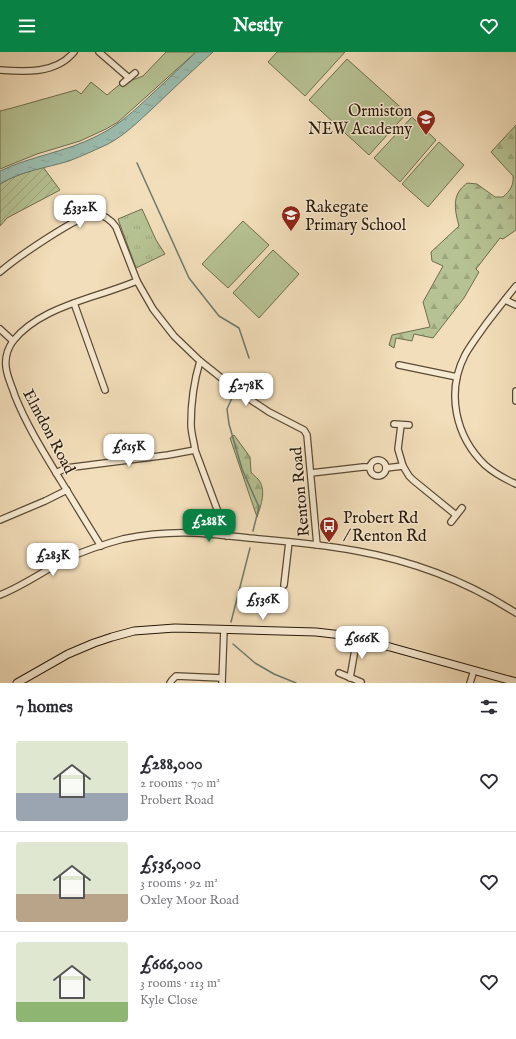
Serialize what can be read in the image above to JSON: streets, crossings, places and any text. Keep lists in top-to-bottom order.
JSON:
{
  "streets": {
    "street": ["Elmdon Road", "Renton Road"]
  },
  "crossings": [
    ["Elmdon Road", "Renton Road"]
  ],
  "places": {
    "school or university": ["Ormiston NEW Academy", "Rakegate Primary School"],
    "bus stop": ["Probert Rd / Renton Rd"]
  },
  "page": {
    "header": "Nestly",
    "price": [
      "£332K",
      "£278K",
      "£615K",
      "£288K",
      "£283K",
      "£536K",
      "£666K"
    ],
    "heading": "7 homes",
    "list": [
      {
        "name": "£288,000",
        "note": "2 rooms · 70 m² · Probert Road"
      },
      {
        "name": "£536,000",
        "note": "3 rooms · 92 m² · Oxley Moor Road"
      },
      {
        "name": "£666,000",
        "note": "3 rooms · 113 m² · Kyle Close"
      }
    ]
  }
}
